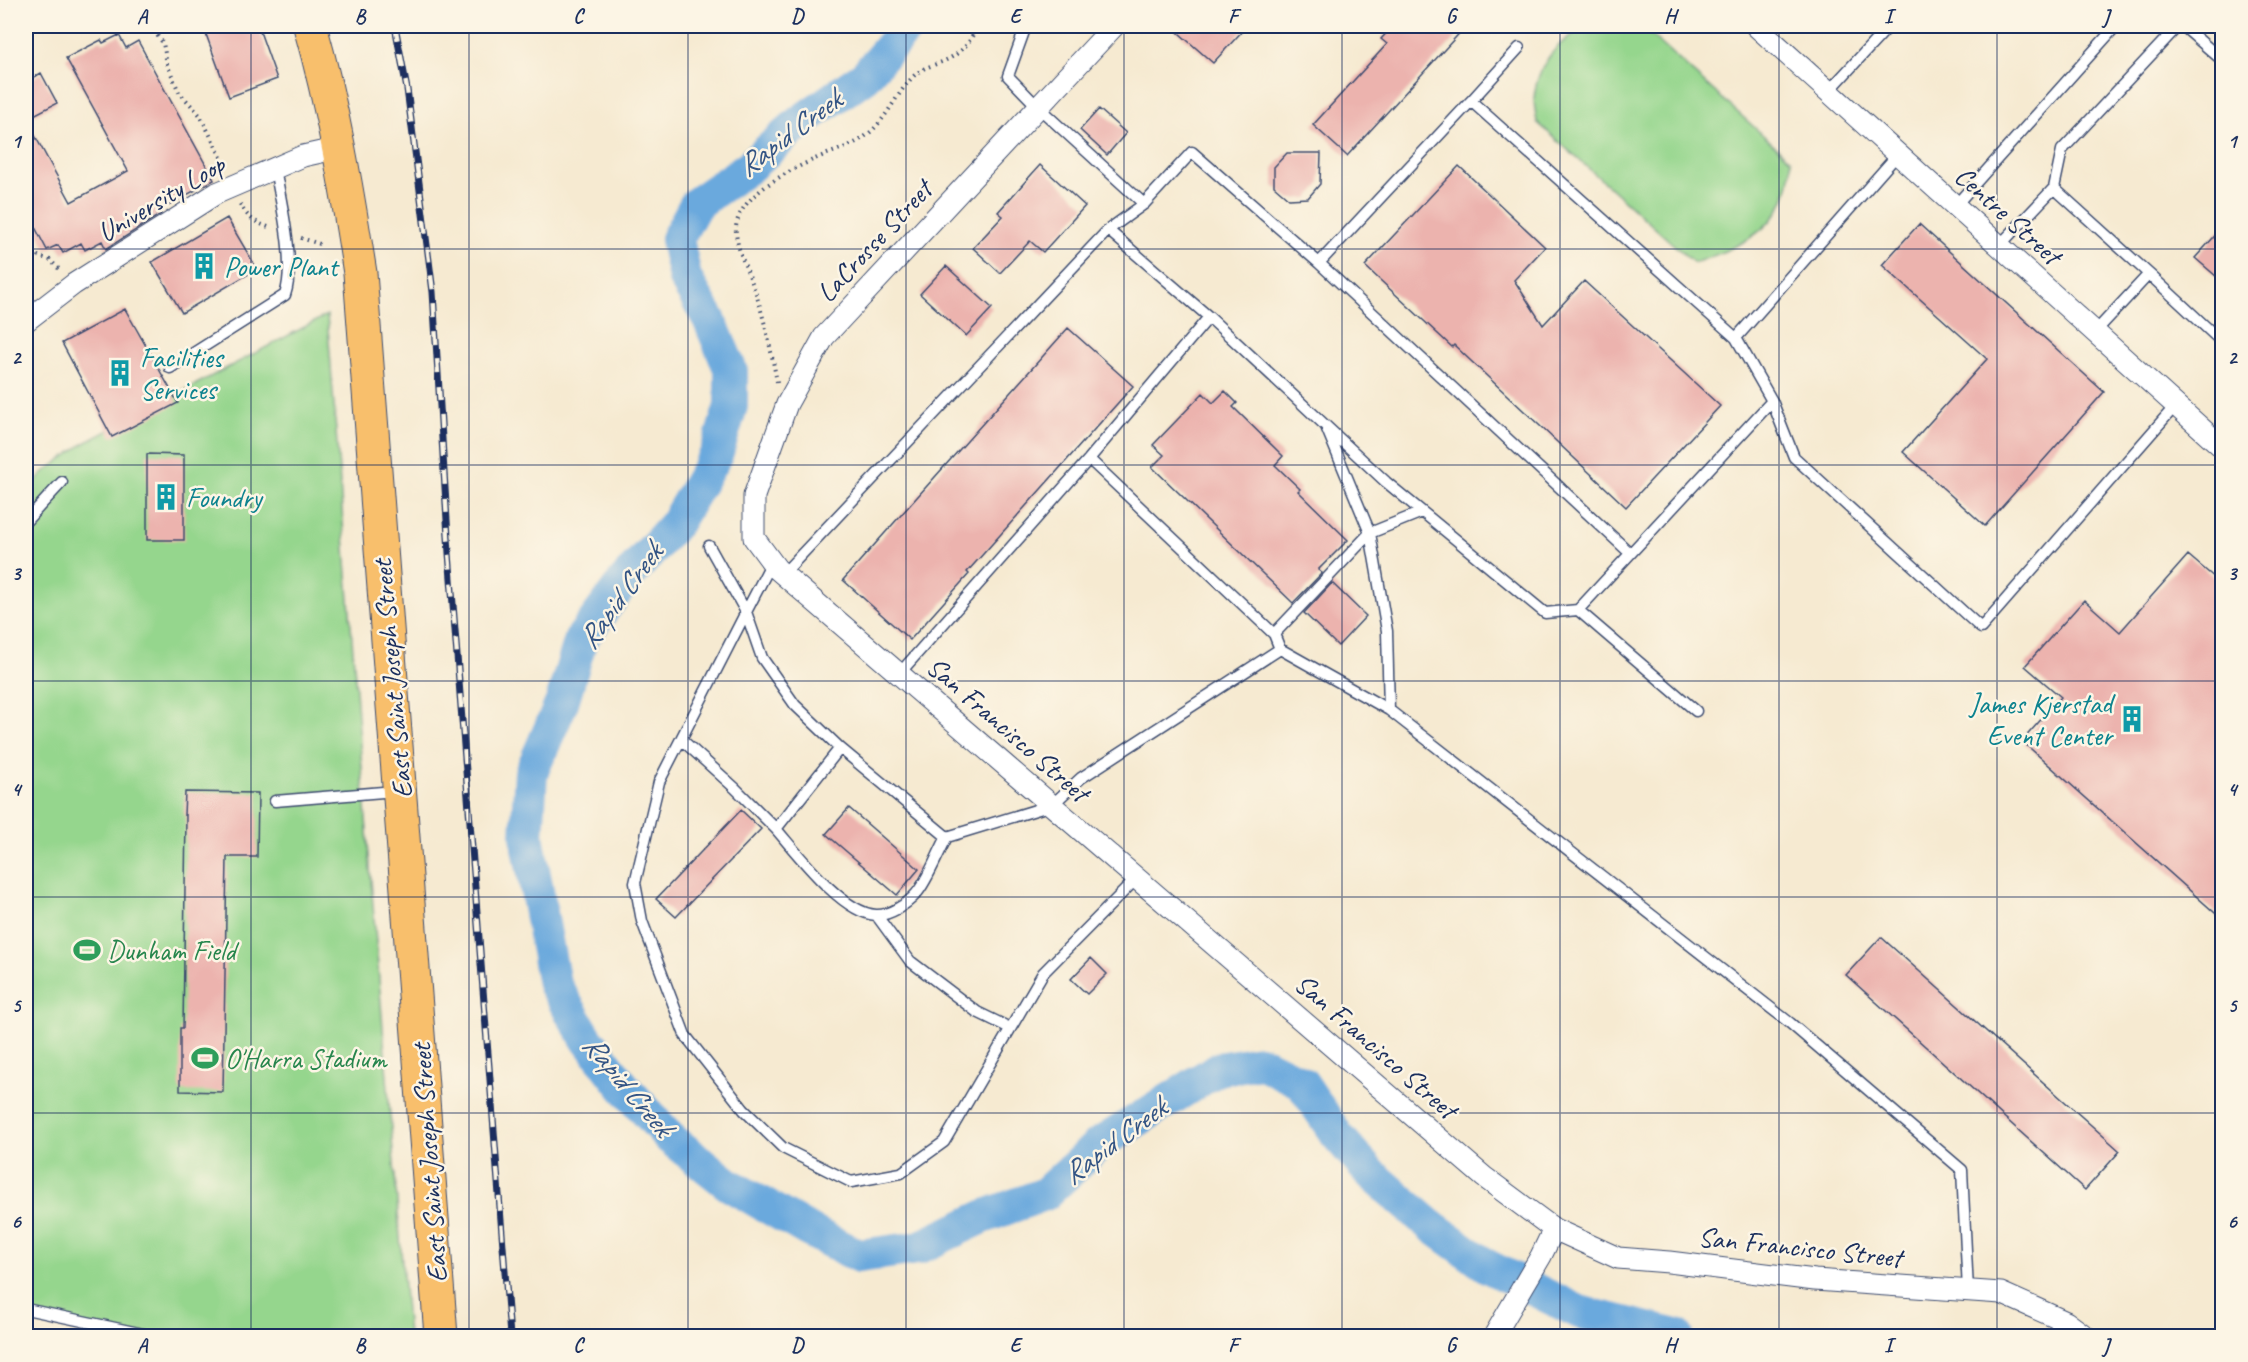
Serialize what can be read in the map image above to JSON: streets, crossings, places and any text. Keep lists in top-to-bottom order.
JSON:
{
  "streets": {
    "main road": ["East Saint Joseph Street"],
    "street": [
      "University Loop",
      "Centre Street",
      "LaCrosse Street",
      "San Francisco Street"
    ]
  },
  "crossings": [
    ["University Loop", "East Saint Joseph Street"],
    ["LaCrosse Street", "San Francisco Street"]
  ],
  "water": ["Rapid Creek"],
  "places": {
    "building": [
      "Power Plant",
      "Facilities Services",
      "Foundry",
      "James Kjerstad Event Center"
    ],
    "sports": ["Dunham Field", "O'Harra Stadium"]
  },
  "grid": {
    "columns": [
      "A",
      "B",
      "C",
      "D",
      "E",
      "F",
      "G",
      "H",
      "I",
      "J"
    ],
    "rows": [
      "1",
      "2",
      "3",
      "4",
      "5",
      "6"
    ]
  }
}
